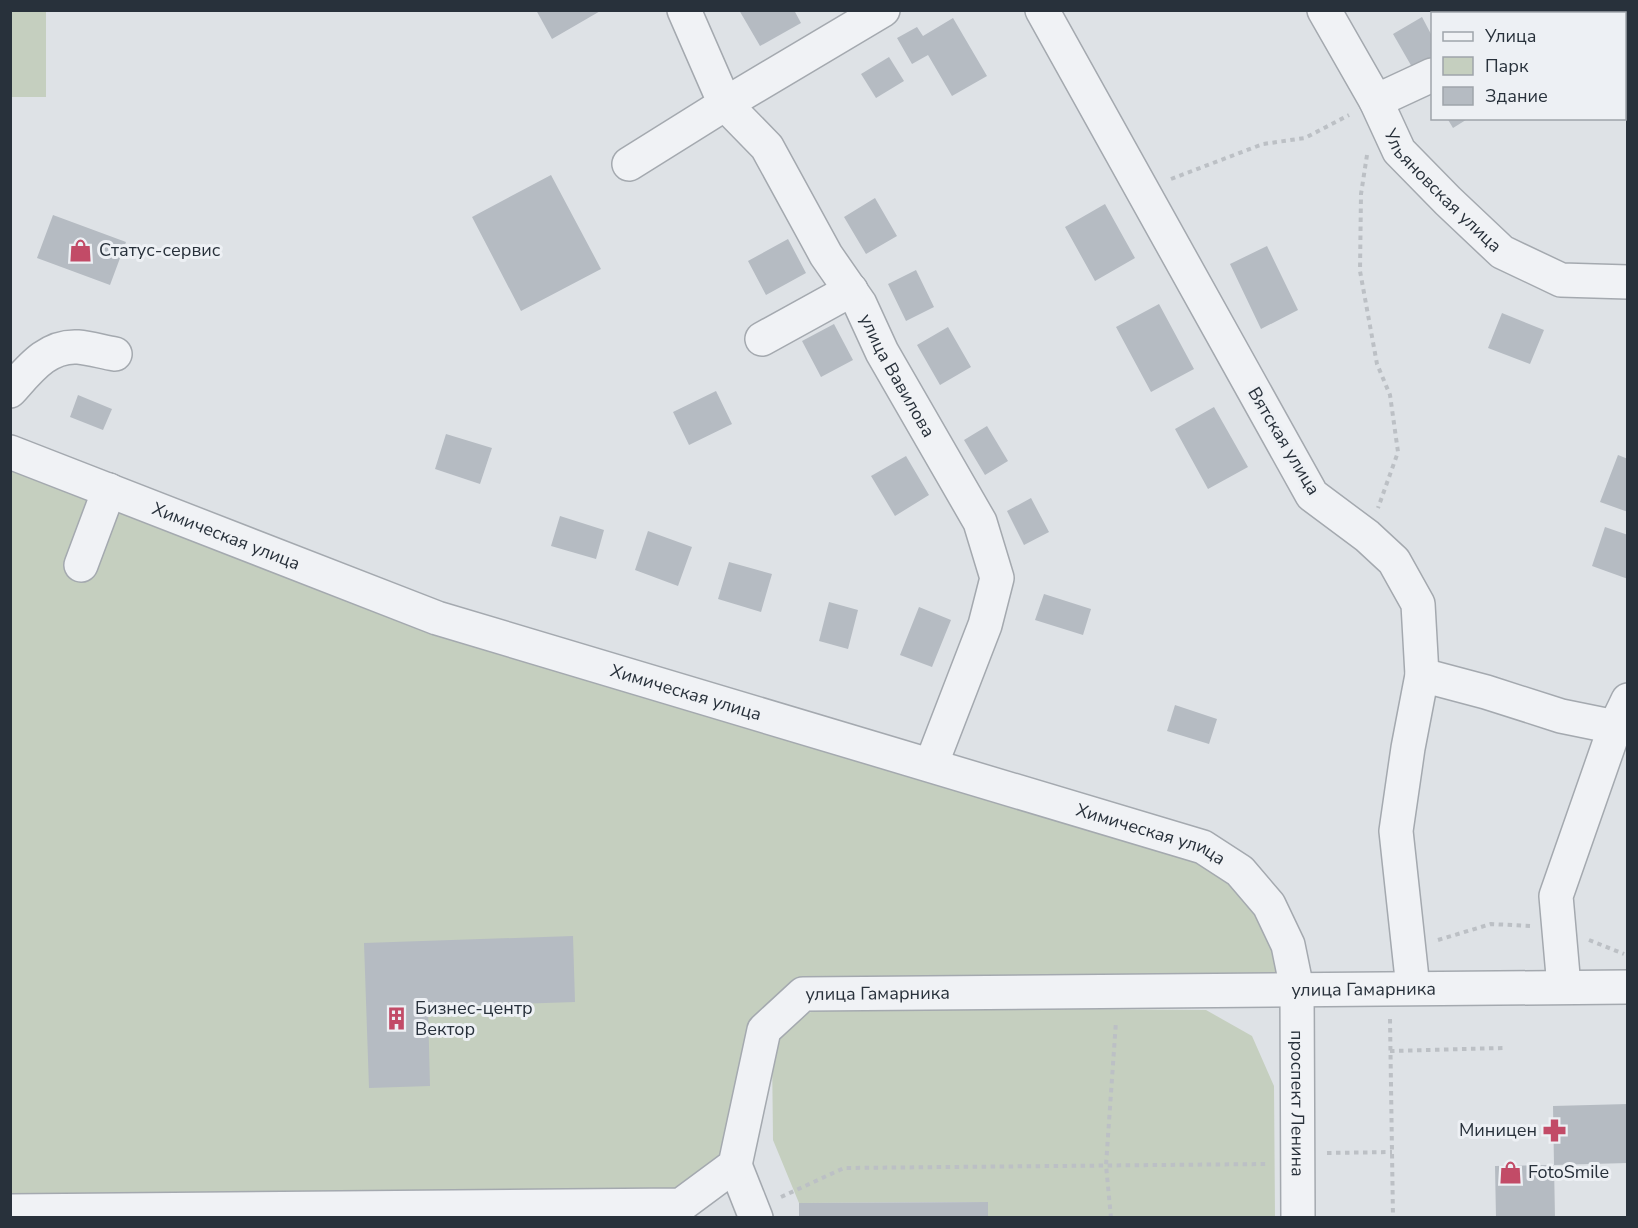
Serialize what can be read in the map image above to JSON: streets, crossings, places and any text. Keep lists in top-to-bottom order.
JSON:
{
  "streets": {
    "street": [
      "Ульяновская улица",
      "улица Вавилова",
      "Вятская улица",
      "Химическая улица",
      "улица Гамарника",
      "проспект Ленина"
    ]
  },
  "crossings": [
    ["улица Вавилова", "Химическая улица"],
    ["Вятская улица", "улица Гамарника"],
    ["Химическая улица", "улица Гамарника"],
    ["Химическая улица", "проспект Ленина"],
    ["улица Гамарника", "проспект Ленина"]
  ],
  "places": {
    "shop": ["Статус-сервис", "FotoSmile"],
    "building": ["Бизнес-центр Вектор"],
    "pharmacy": ["Миницен"]
  },
  "legend": ["Улица", "Парк", "Здание"]
}
